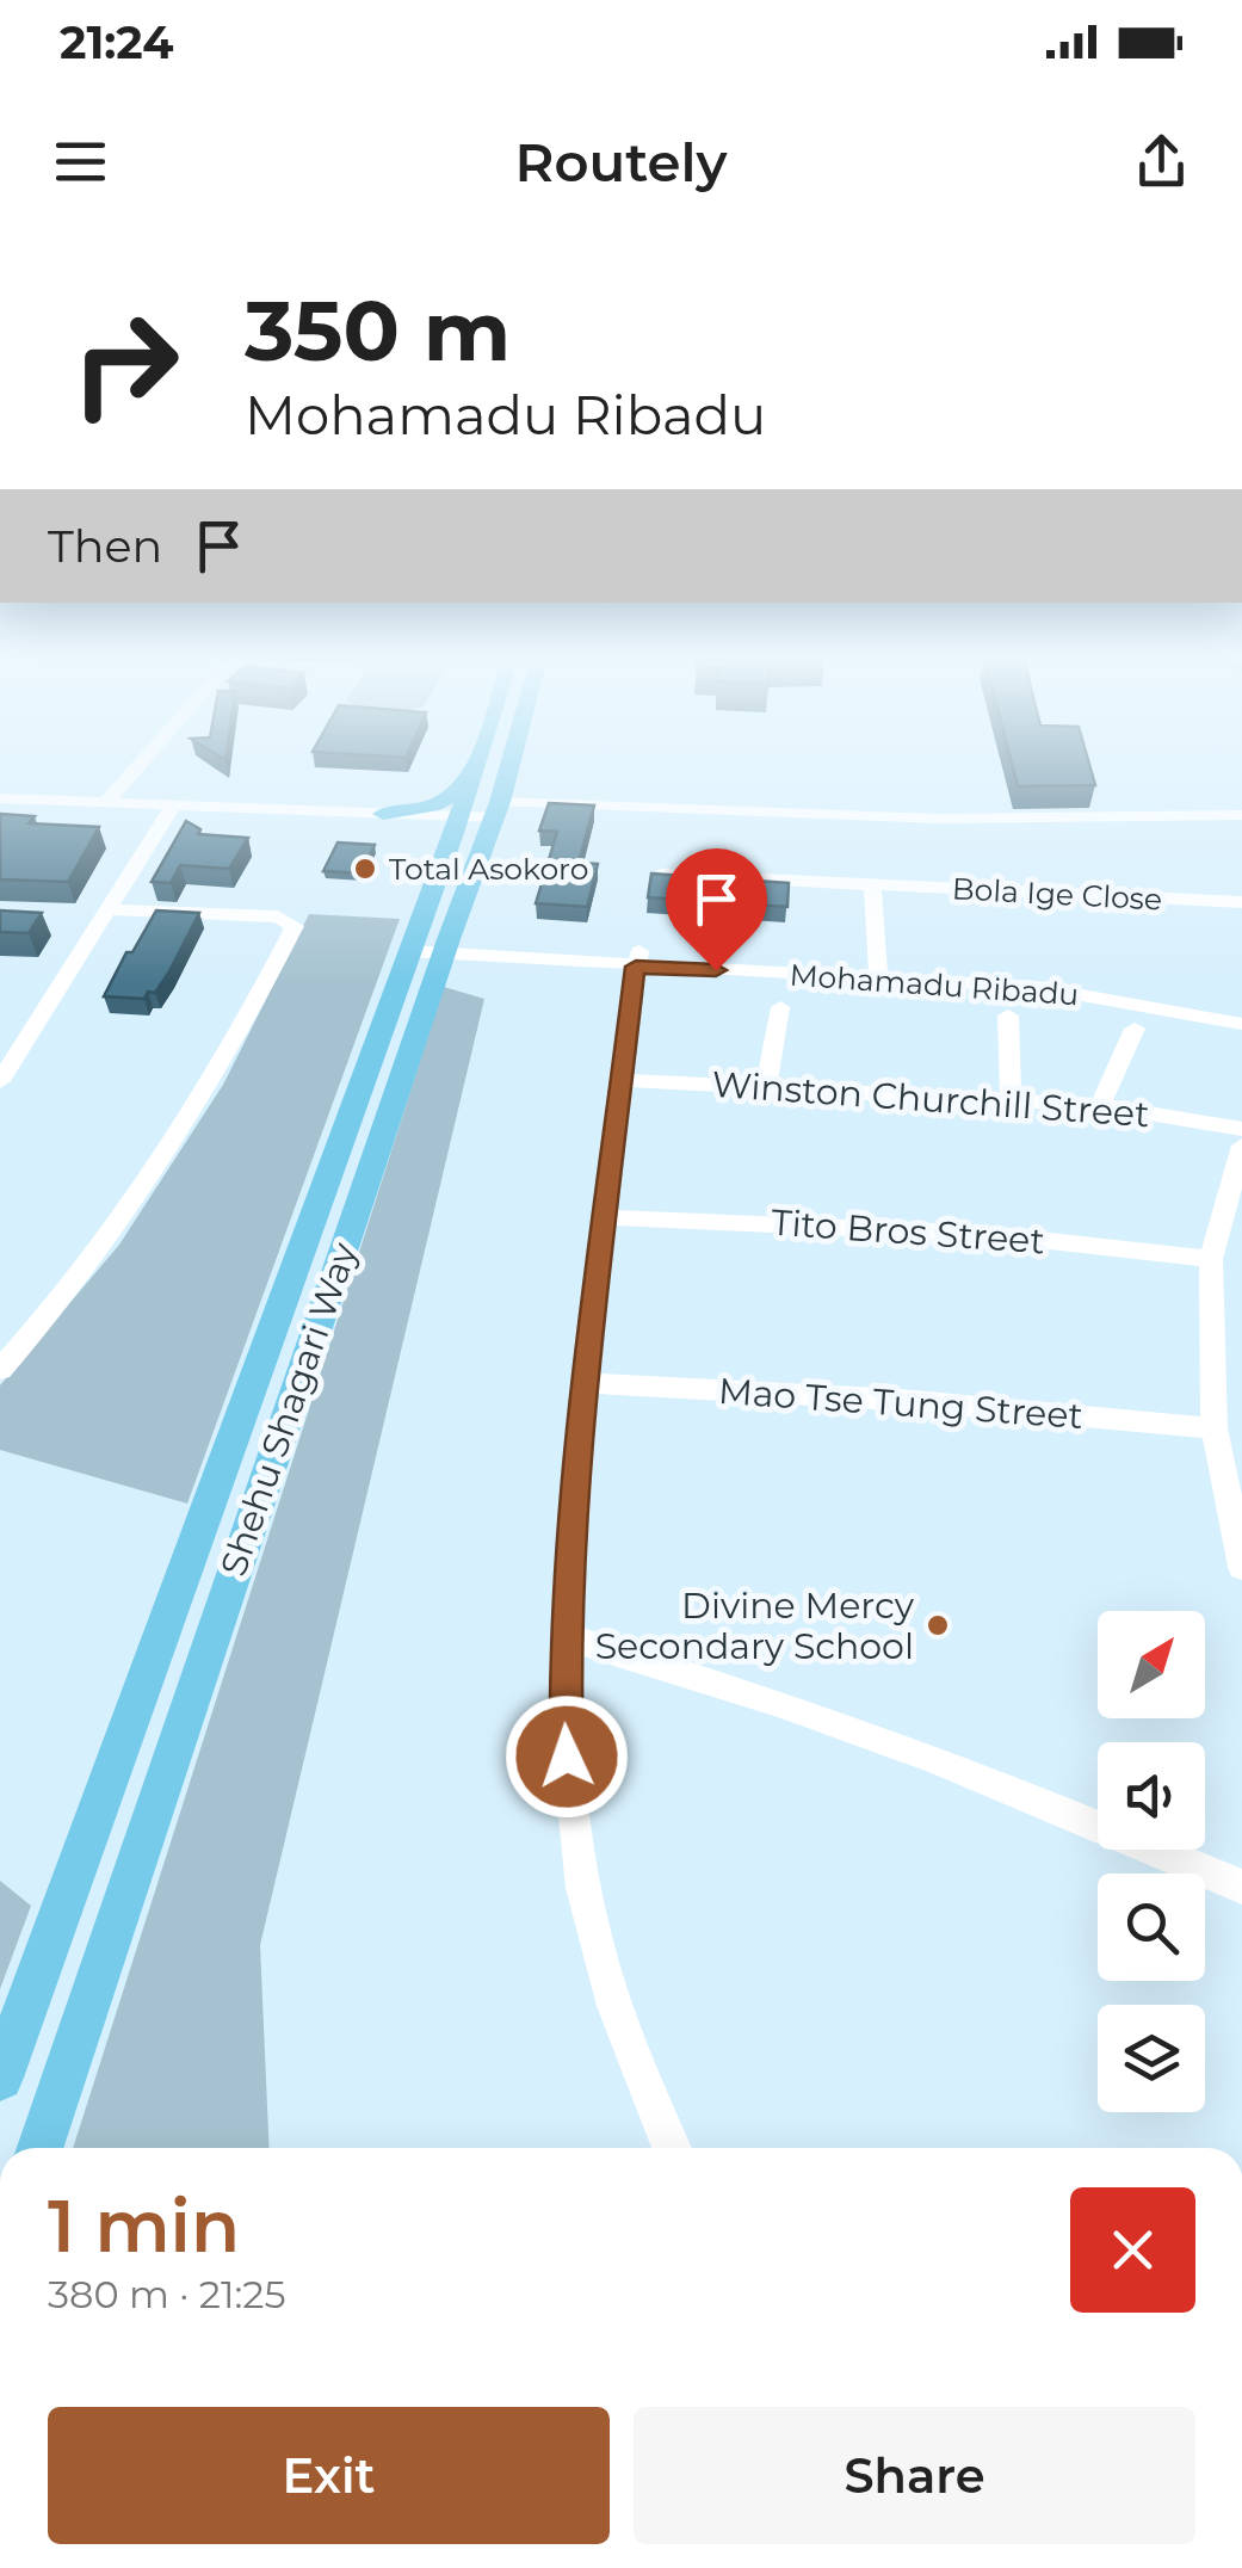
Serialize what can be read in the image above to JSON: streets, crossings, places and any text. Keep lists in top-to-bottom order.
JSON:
{
  "streets": {
    "main road": ["Shehu Shagari Way"],
    "street": [
      "Bola Ige Close",
      "Mohamadu Ribadu",
      "Winston Churchill Street",
      "Tito Bros Street",
      "Mao Tse Tung Street"
    ]
  },
  "crossings": [
    ["Mohamadu Ribadu", "Shehu Shagari Way"]
  ],
  "places": ["Total Asokoro", "Divine Mercy Secondary School"],
  "north": "top right",
  "page": {
    "status": "21:24",
    "header": "Routely",
    "turn": ["350 m", "Mohamadu Ribadu"],
    "then": "Then",
    "heading": ["1 min", "380 m · 21:25"],
    "buttons": ["Exit", "Share"]
  }
}
